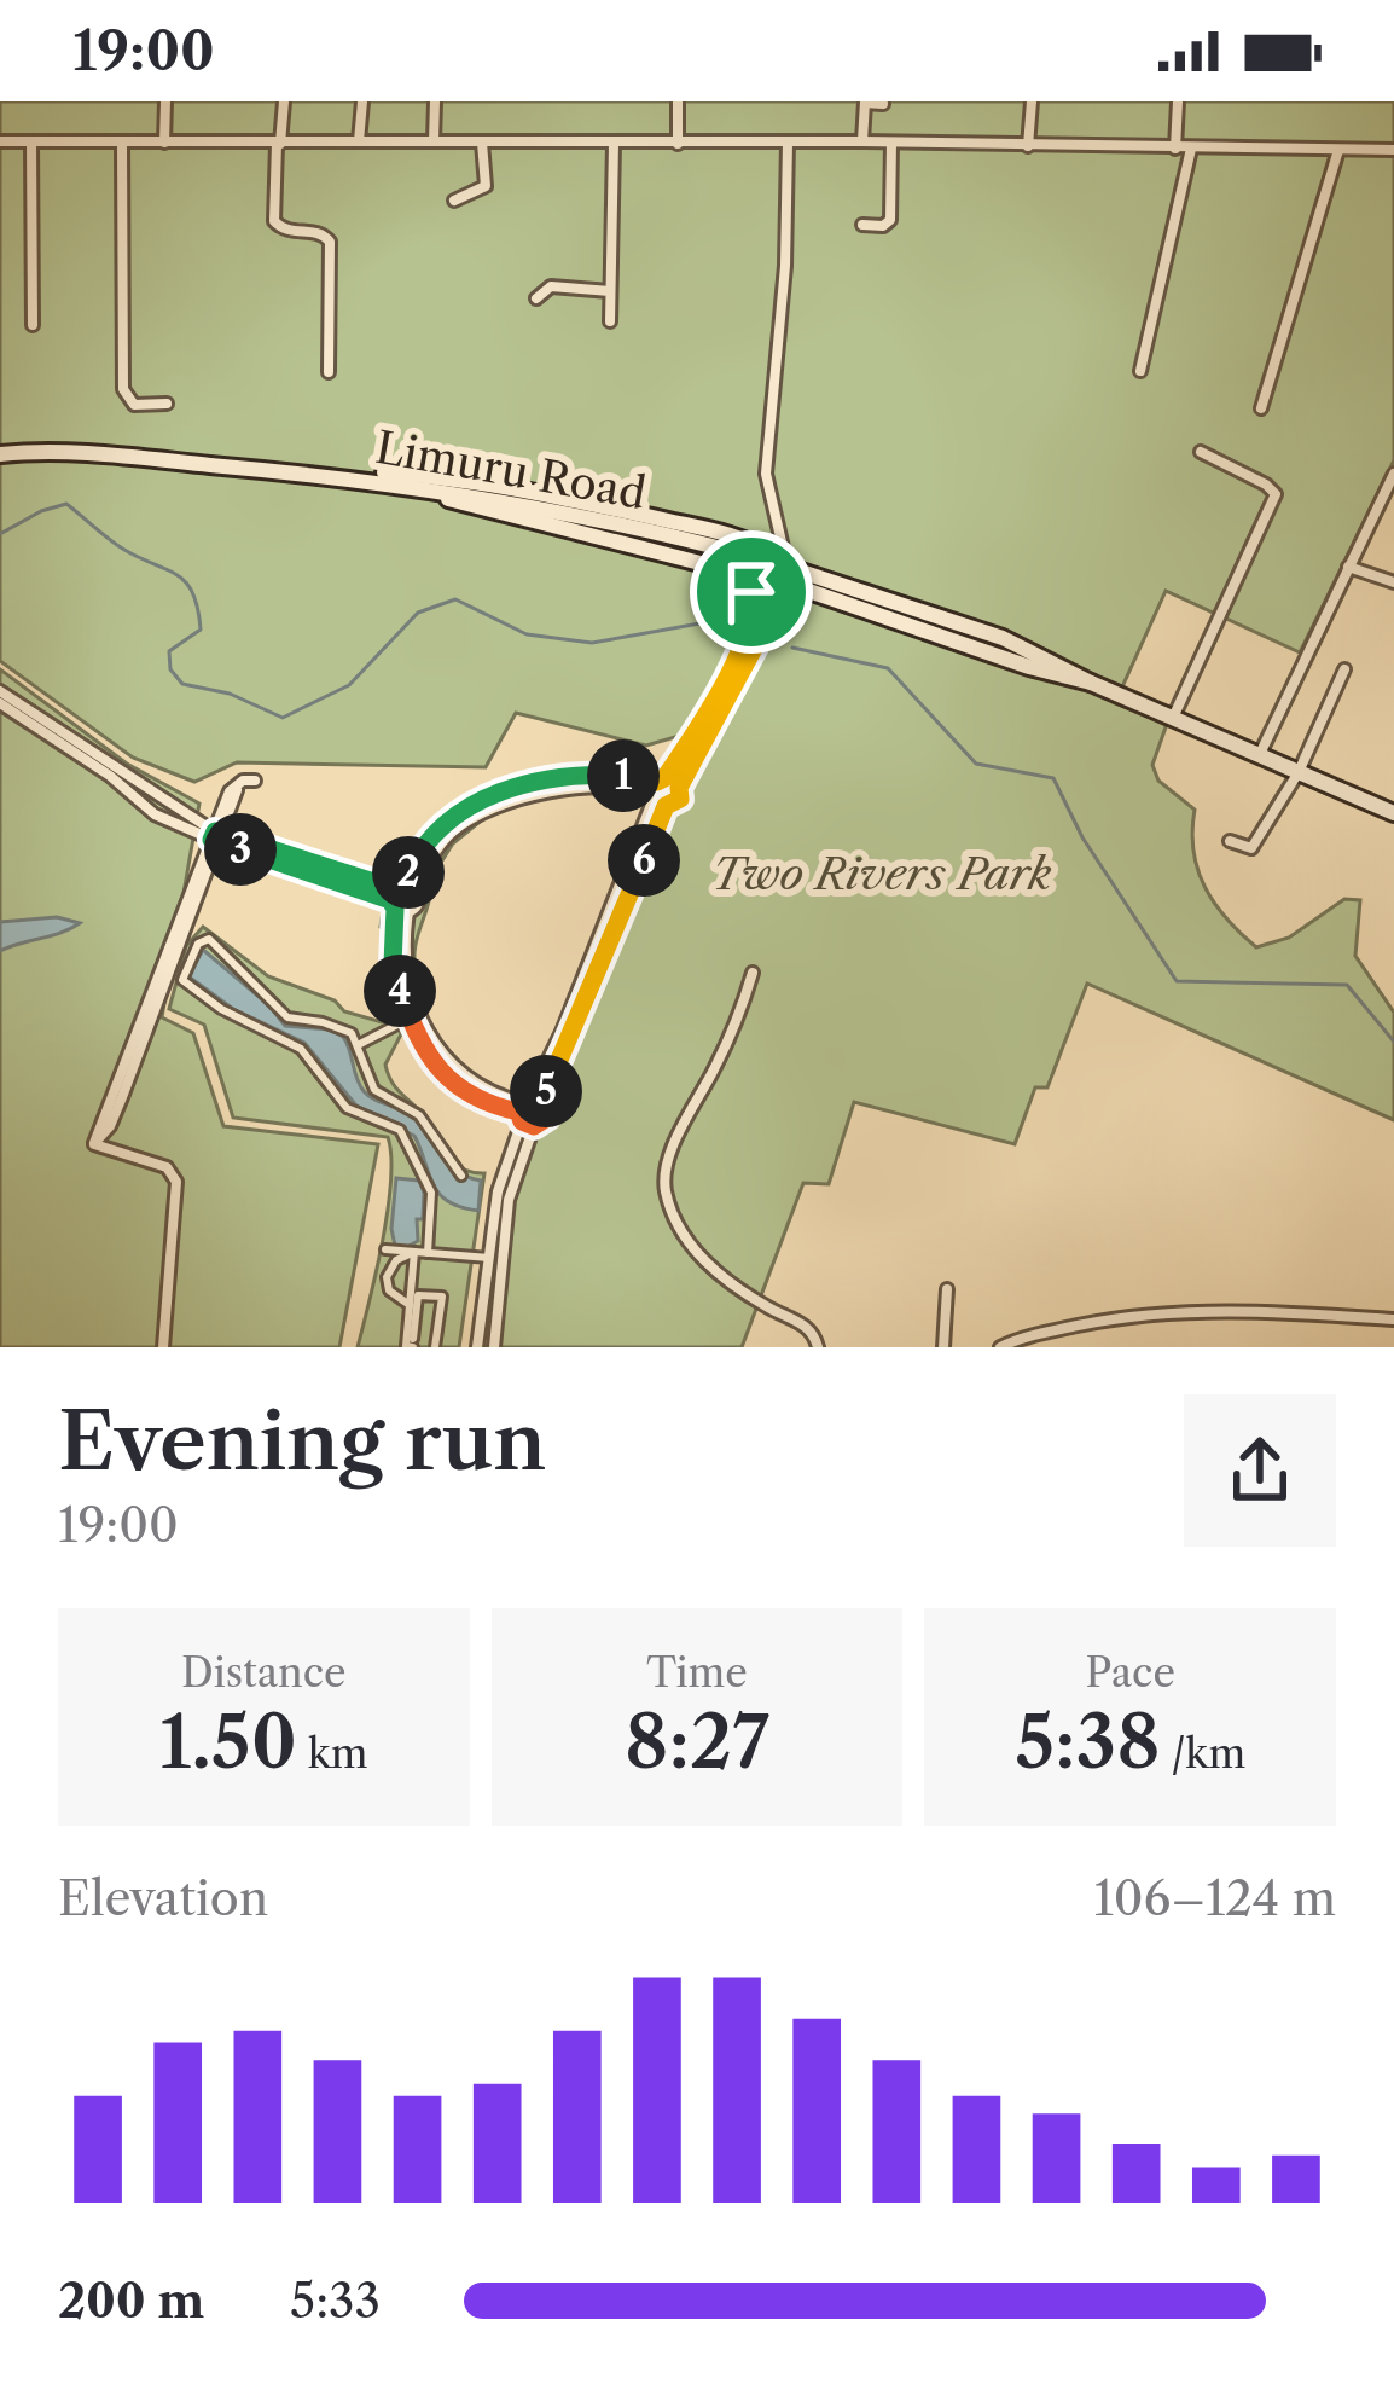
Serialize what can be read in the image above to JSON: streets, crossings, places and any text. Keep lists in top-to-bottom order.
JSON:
{
  "streets": {
    "main road": ["Limuru Road"]
  },
  "parks": ["Two Rivers Park"],
  "page": {
    "status": "19:00",
    "pins": [
      "1",
      "3",
      "6",
      "2",
      "4",
      "5"
    ],
    "heading": ["Evening run", "19:00"],
    "stats": [
      ["Distance", "1.50 km"],
      ["Time", "8:27"],
      ["Pace", "5:38 /km"]
    ],
    "chart": ["Elevation", "106–124 m"],
    "list": [
      {
        "name": "200 m",
        "note": "5:33"
      }
    ]
  }
}
